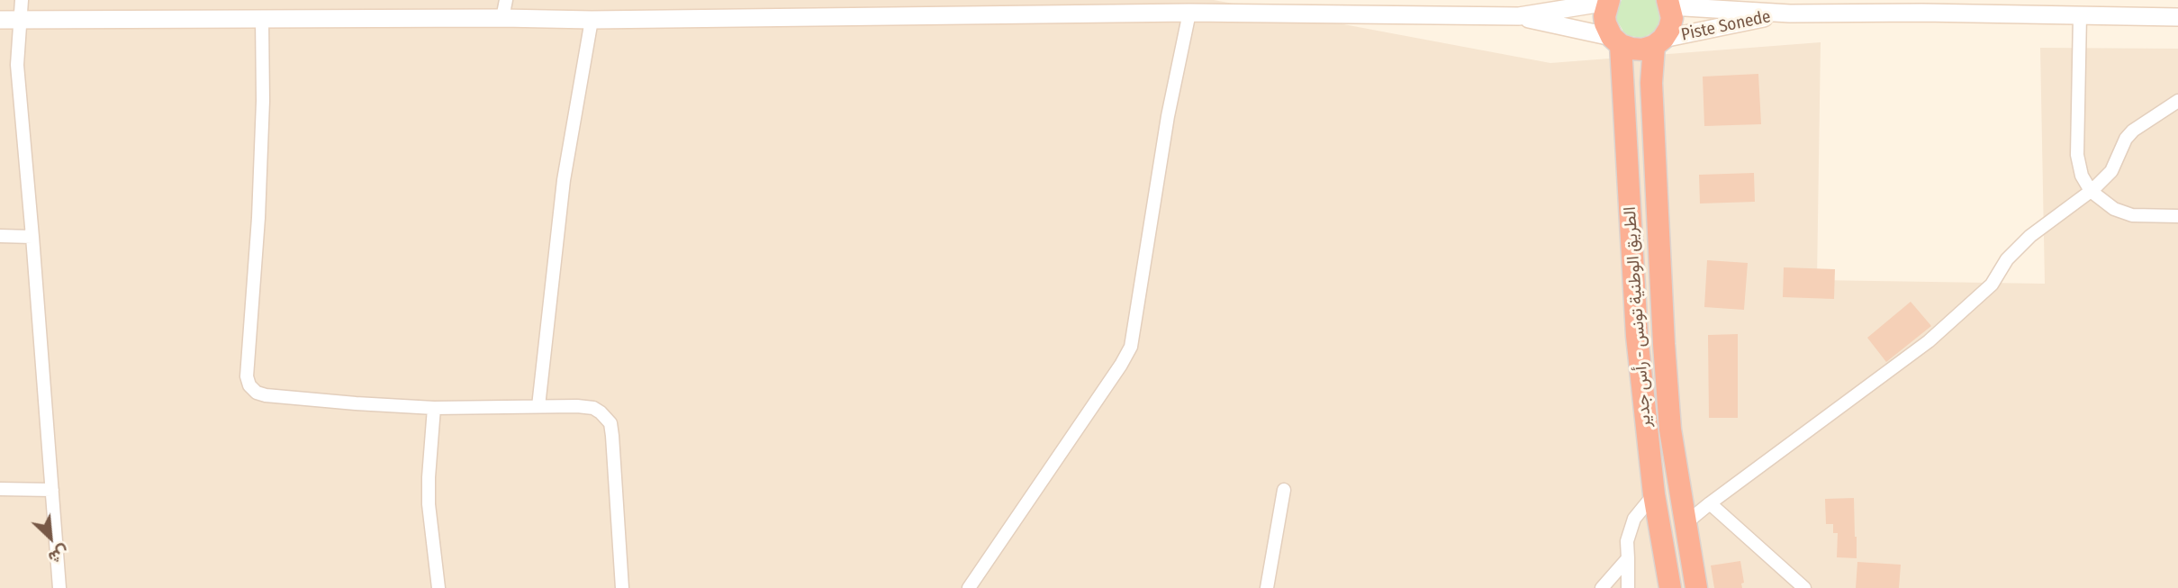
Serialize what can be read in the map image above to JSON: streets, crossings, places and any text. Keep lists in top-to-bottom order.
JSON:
{
  "streets": {
    "highway": ["الطريق الوطنية تونس - رأس جدير"],
    "street": ["Piste Sonede"]
  },
  "crossings": [
    ["Piste Sonede", "الطريق الوطنية تونس - رأس جدير"]
  ],
  "north": "bottom right"
}
